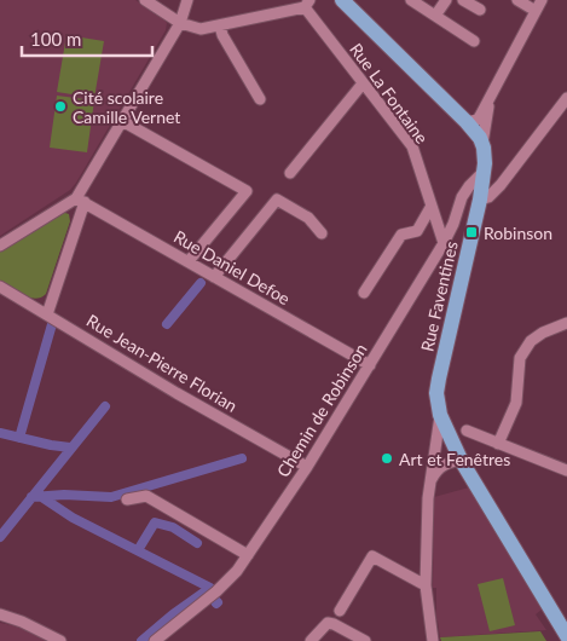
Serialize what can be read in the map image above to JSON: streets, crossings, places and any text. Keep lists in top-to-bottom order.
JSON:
{
  "streets": {
    "main road": ["Rue Faventines"],
    "street": [
      "Rue La Fontaine",
      "Rue Daniel Defoe",
      "Rue Jean-Pierre Florian",
      "Chemin de Robinson"
    ]
  },
  "crossings": [
    ["Rue La Fontaine", "Chemin de Robinson"],
    ["Rue Daniel Defoe", "Chemin de Robinson"],
    ["Rue Faventines", "Chemin de Robinson"],
    ["Rue Jean-Pierre Florian", "Chemin de Robinson"]
  ],
  "places": {
    "other": ["Cité scolaire Camille Vernet", "Art et Fenêtres"],
    "transit": ["Robinson"]
  },
  "scale_bar": "100 m"
}
